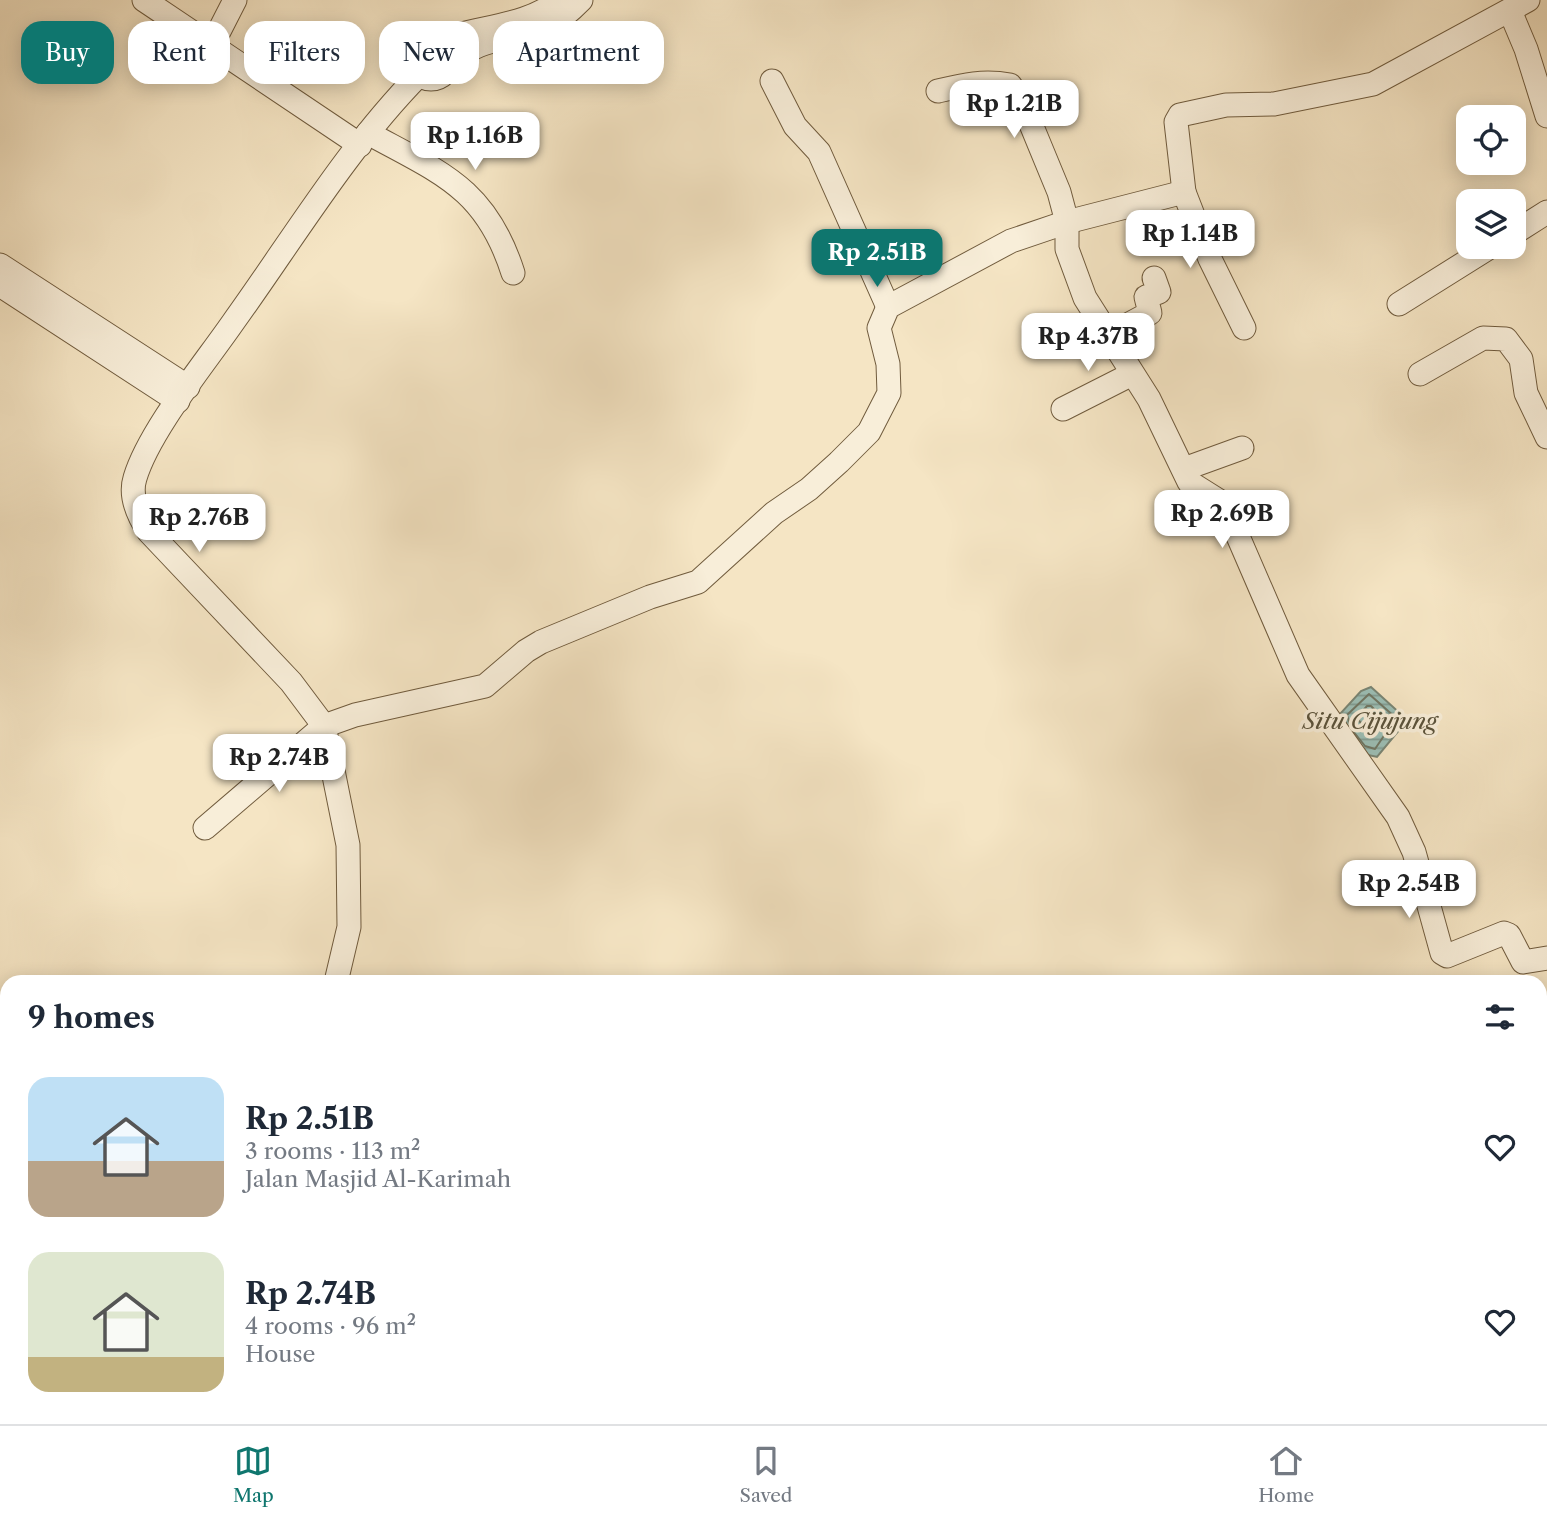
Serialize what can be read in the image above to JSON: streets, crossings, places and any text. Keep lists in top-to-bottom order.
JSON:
{
  "water": ["Situ Cijujung"],
  "page": {
    "chip": [
      "Buy",
      "Rent",
      "Filters",
      "New",
      "Apartment"
    ],
    "price": [
      "Rp 1.21B",
      "Rp 1.16B",
      "Rp 1.14B",
      "Rp 2.51B",
      "Rp 4.37B",
      "Rp 2.69B",
      "Rp 2.76B",
      "Rp 2.74B",
      "Rp 2.54B"
    ],
    "heading": "9 homes",
    "list": [
      {
        "name": "Rp 2.51B",
        "note": "3 rooms · 113 m² · Jalan Masjid Al-Karimah"
      },
      {
        "name": "Rp 2.74B",
        "note": "4 rooms · 96 m² · House"
      }
    ],
    "tabs": ["Map", "Saved", "Home"]
  }
}
